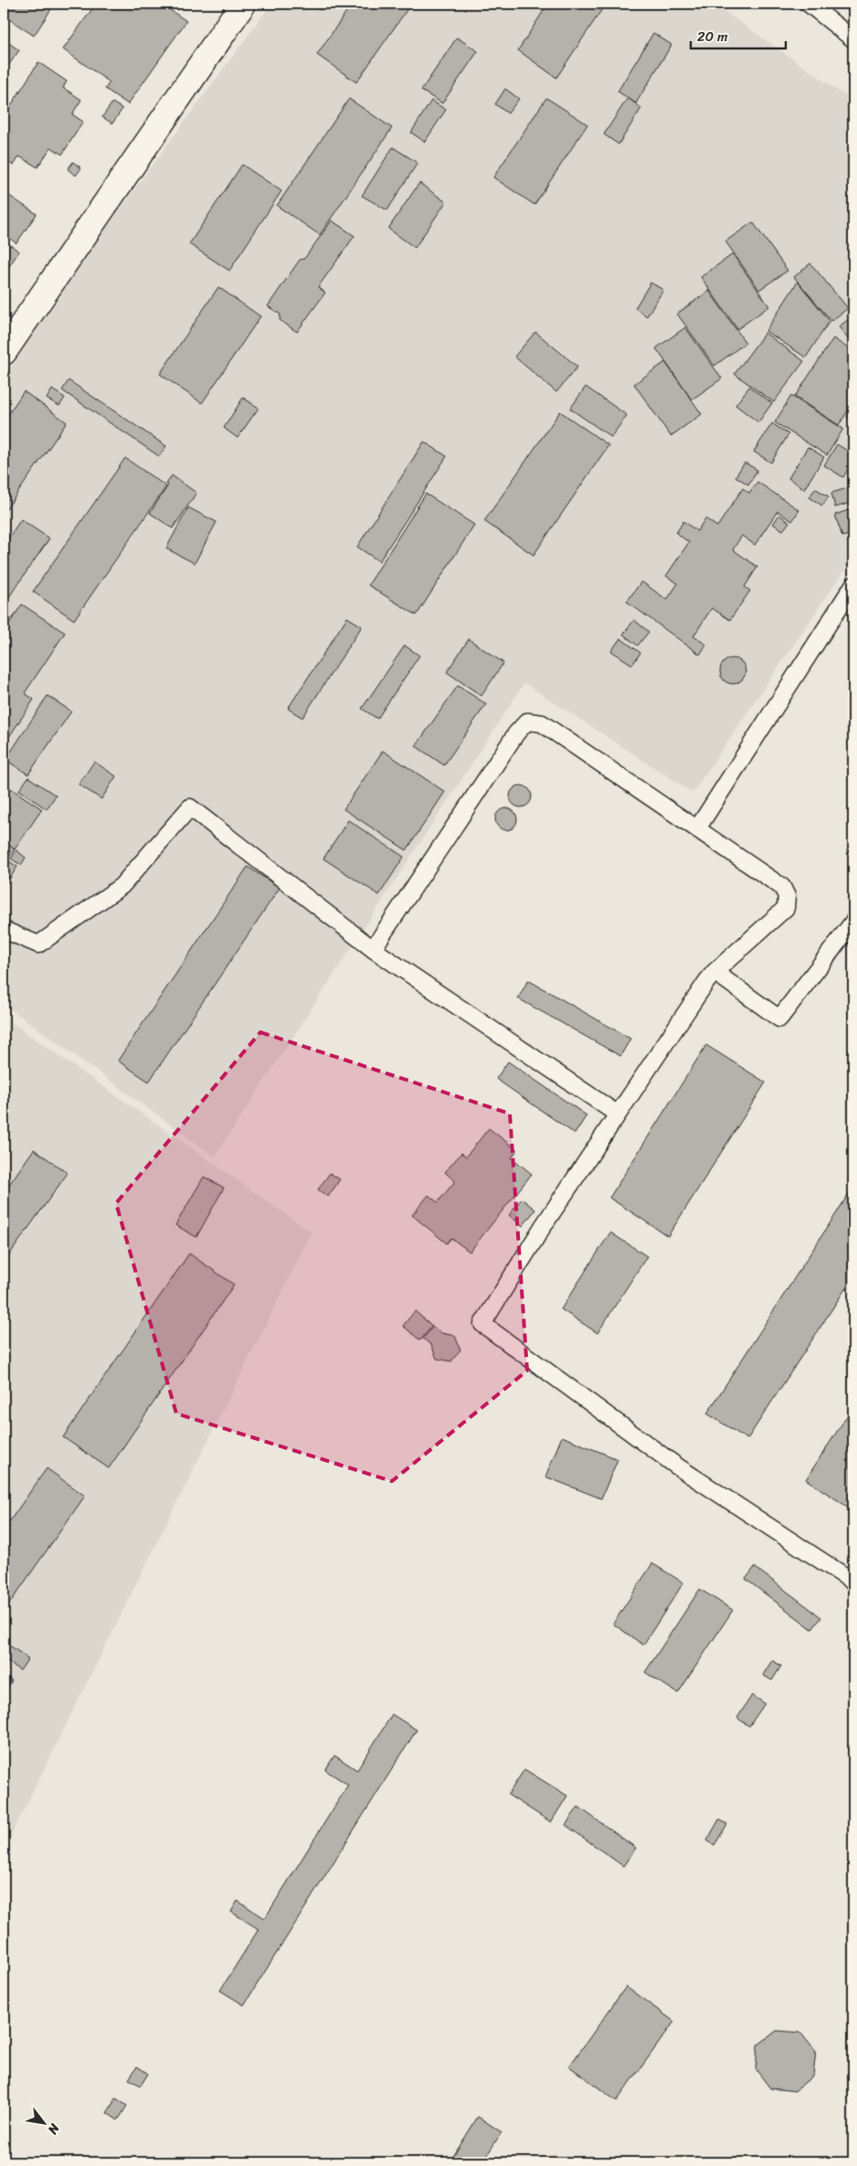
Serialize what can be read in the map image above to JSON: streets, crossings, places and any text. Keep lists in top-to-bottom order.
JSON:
{
  "scale_bar": "20 m",
  "north": "bottom right"
}
